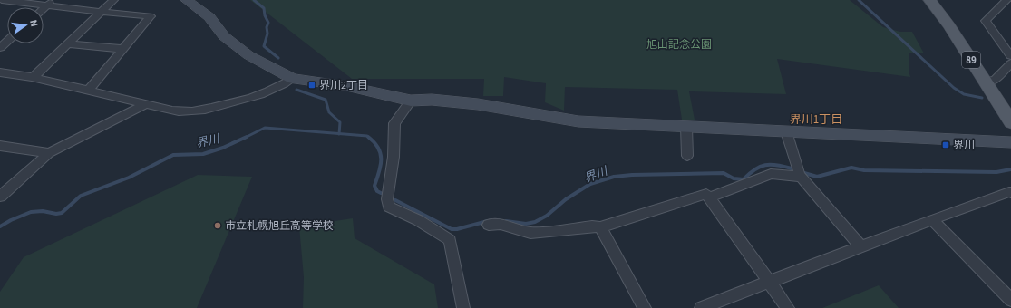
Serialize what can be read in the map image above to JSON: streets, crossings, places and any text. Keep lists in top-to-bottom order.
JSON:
{
  "streets": {
    "main road": ["89"]
  },
  "districts": ["界川1丁目"],
  "water": ["界川"],
  "parks": ["旭山記念公園"],
  "places": {
    "transit": ["界川2丁目", "界川"],
    "other": ["市立札幌旭丘高等学校"]
  },
  "north": "right"
}
